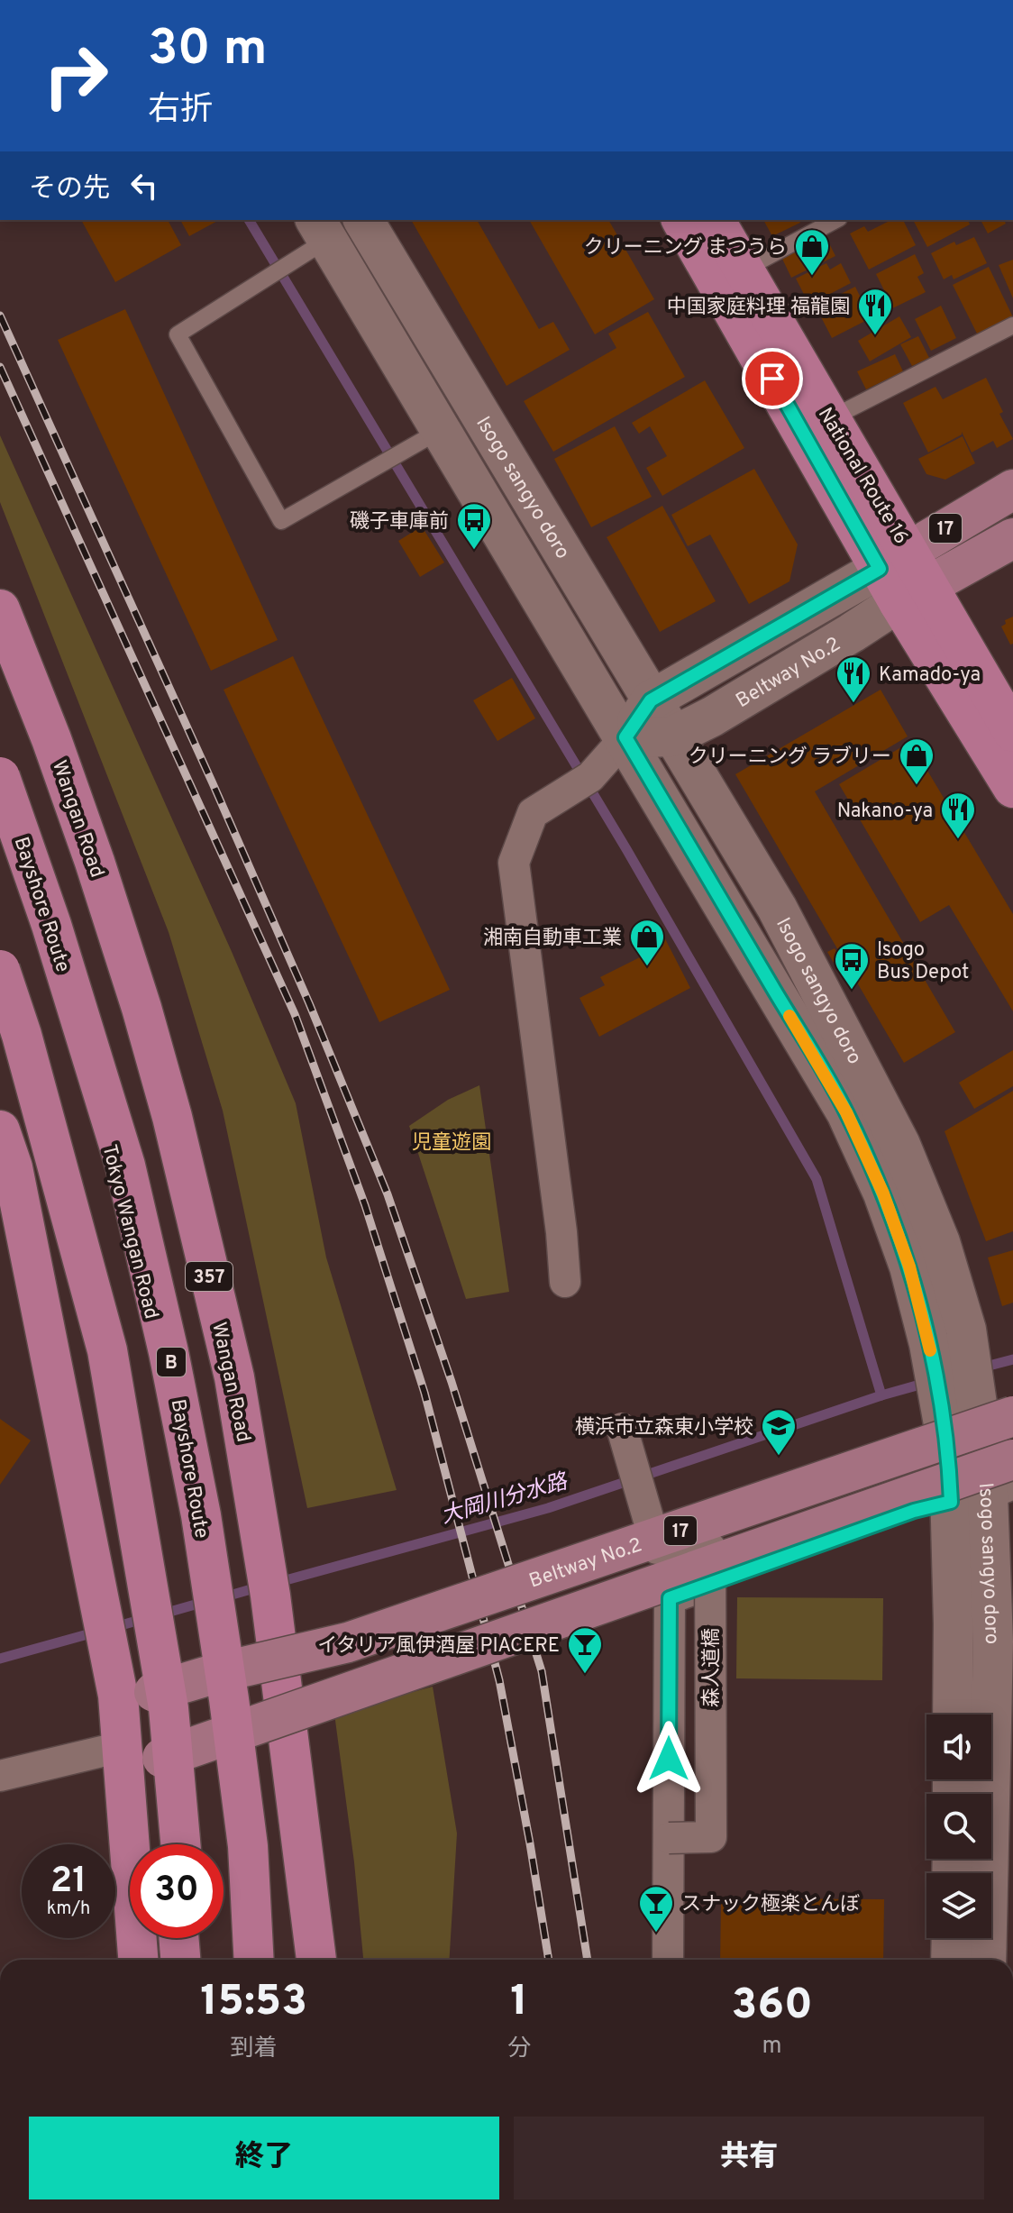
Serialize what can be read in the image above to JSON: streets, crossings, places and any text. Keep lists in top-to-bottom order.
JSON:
{
  "streets": {
    "highway": [
      "National Route 16",
      "Wangan Road",
      "Bayshore Route",
      "Tokyo Wangan Road",
      "357",
      "B"
    ],
    "main road": ["17", "Beltway No.2"],
    "street": ["Isogo sangyo doro", "森人道橋"]
  },
  "crossings": [
    ["National Route 16", "Beltway No.2"],
    ["Isogo sangyo doro", "17"],
    ["Isogo sangyo doro", "Beltway No.2"],
    ["17", "Tokyo Wangan Road"],
    ["Beltway No.2", "Tokyo Wangan Road"]
  ],
  "water": ["大岡川分水路"],
  "parks": ["児童遊園"],
  "places": {
    "shop": ["クリーニング まつうら", "クリーニング ラブリー", "湘南自動車工業"],
    "restaurant": ["中国家庭料理 福龍園", "Kamado-ya", "Nakano-ya"],
    "bus stop": ["磯子車庫前", "Isogo Bus Depot"],
    "school or university": ["横浜市立森東小学校"],
    "bar": ["イタリア風伊酒屋 PIACERE", "スナック極楽とんぼ"]
  },
  "page": {
    "turn": ["30 m", "右折"],
    "then": "その先",
    "speed": "21 km/h",
    "limit": "30",
    "eta": [
      "15:53",
      "到着",
      "1",
      "分",
      "360",
      "m"
    ],
    "buttons": ["終了", "共有"]
  }
}
